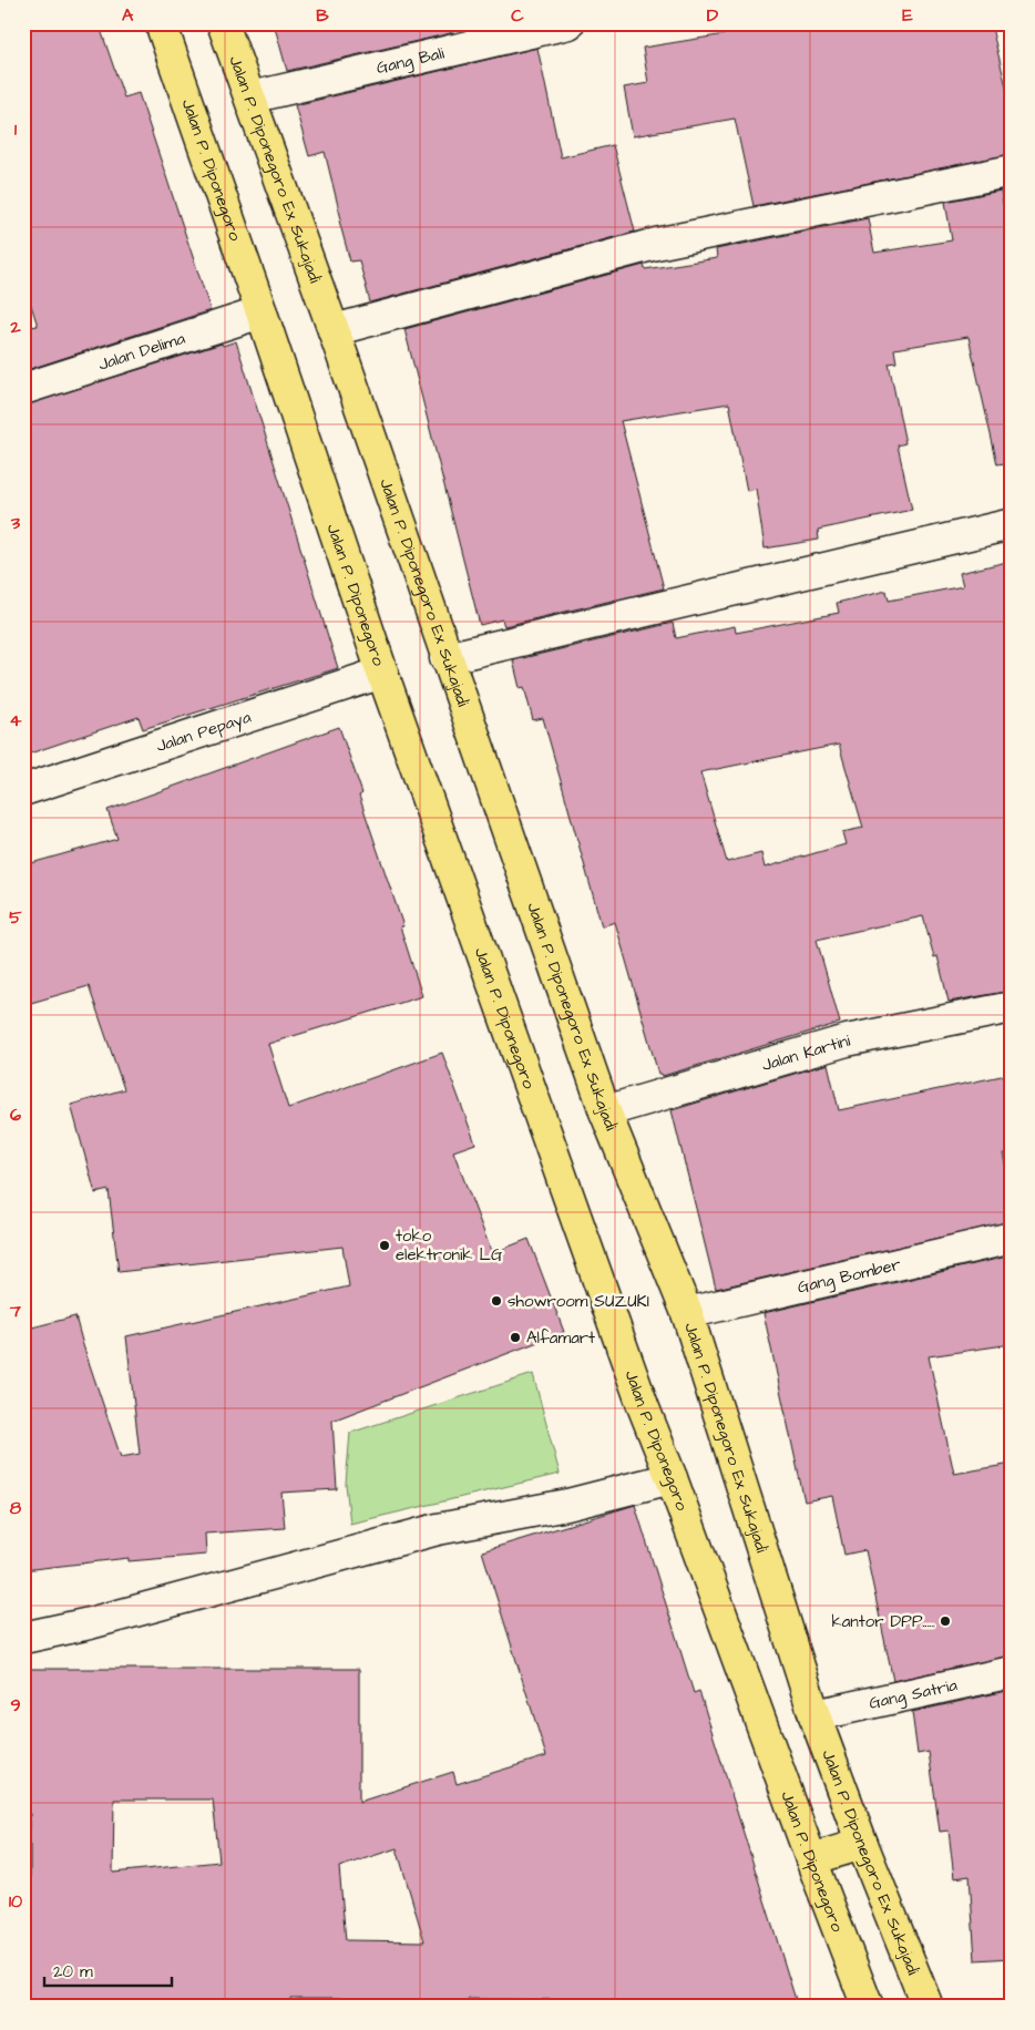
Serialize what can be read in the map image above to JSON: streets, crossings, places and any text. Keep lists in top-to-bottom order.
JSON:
{
  "streets": {
    "main road": ["Jalan P. Diponegoro", "Jalan P. Diponegoro Ex Sukajadi"],
    "street": [
      "Gang Bali",
      "Jalan Delima",
      "Jalan Pepaya",
      "Jalan Kartini",
      "Gang Bomber",
      "Gang Satria"
    ]
  },
  "crossings": [
    ["Gang Bali", "Jalan P. Diponegoro Ex Sukajadi"],
    ["Jalan P. Diponegoro", "Jalan Delima"],
    ["Jalan P. Diponegoro", "Jalan Pepaya"],
    ["Jalan P. Diponegoro Ex Sukajadi", "Jalan Kartini"],
    ["Jalan P. Diponegoro Ex Sukajadi", "Gang Bomber"],
    ["Jalan P. Diponegoro Ex Sukajadi", "Gang Satria"]
  ],
  "places": [
    "toko elektronik LG",
    "showroom SUZUKI",
    "Alfamart",
    "kantor DPP....."
  ],
  "scale_bar": "20 m",
  "grid": {
    "columns": [
      "A",
      "B",
      "C",
      "D",
      "E"
    ],
    "rows": [
      "1",
      "2",
      "3",
      "4",
      "5",
      "6",
      "7",
      "8",
      "9",
      "10"
    ]
  }
}
